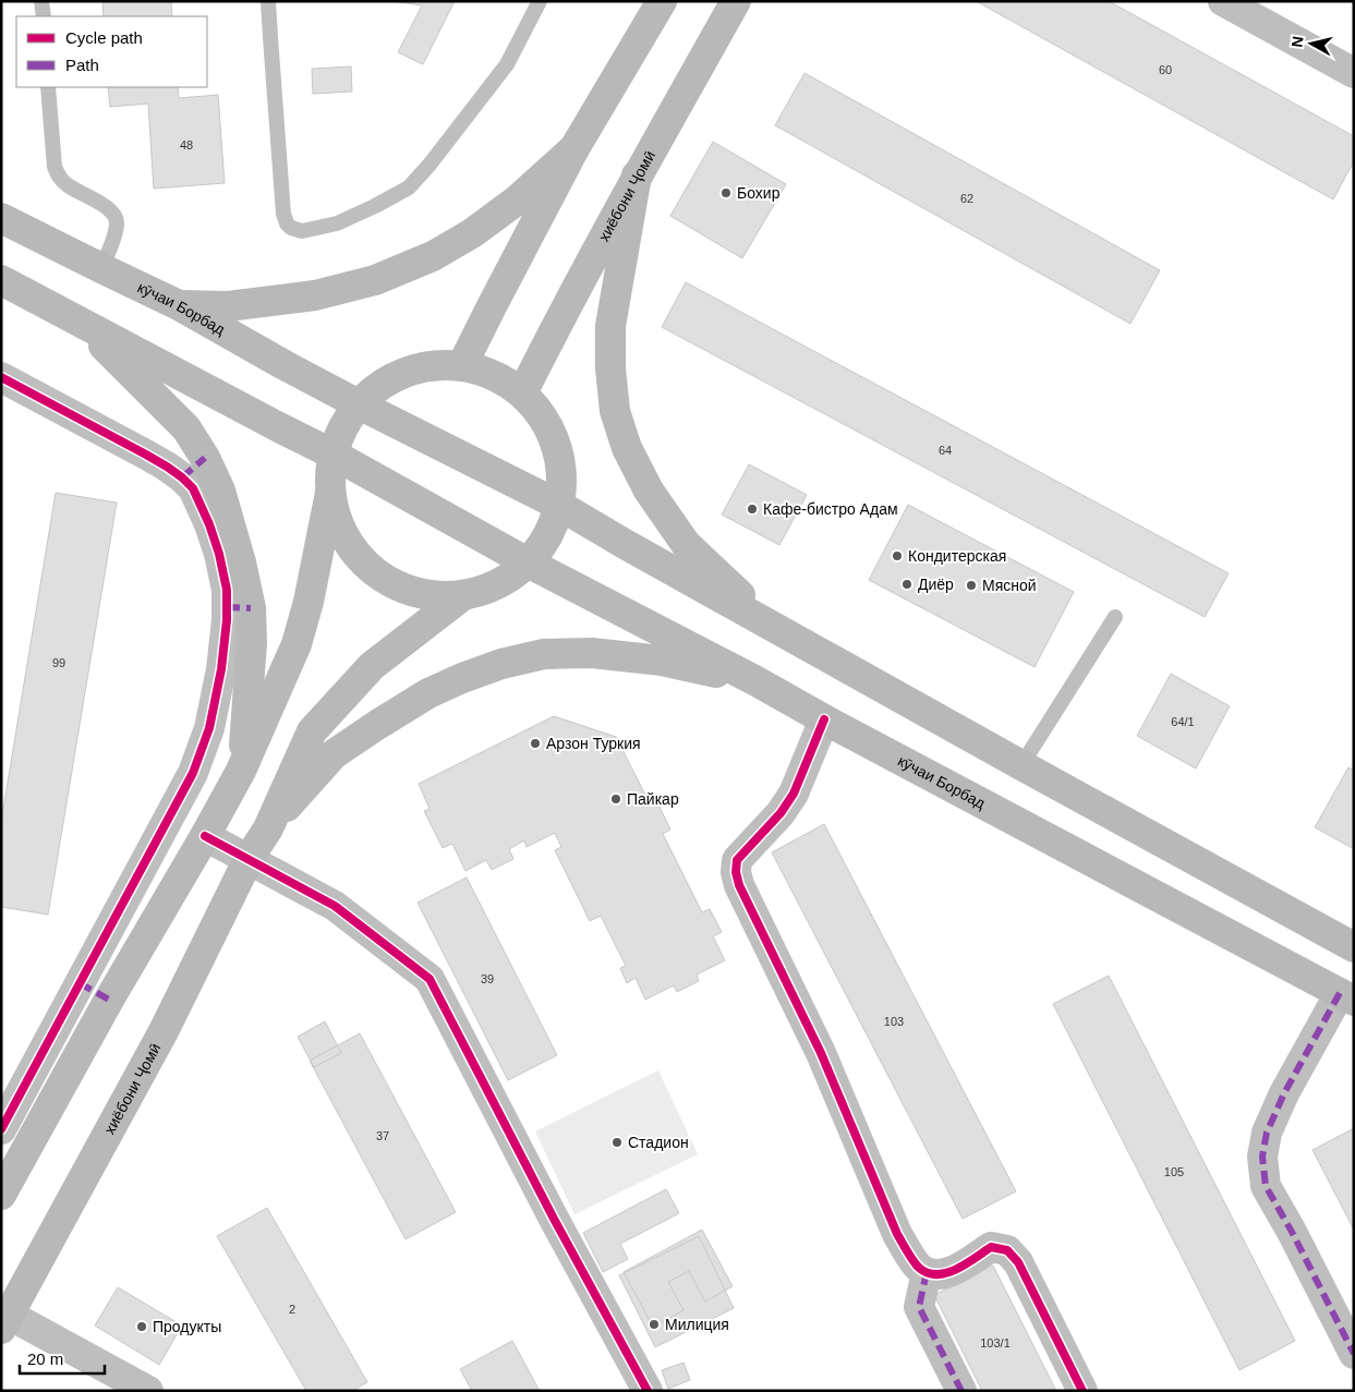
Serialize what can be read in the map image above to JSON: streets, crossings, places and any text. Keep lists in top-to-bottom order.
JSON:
{
  "streets": {
    "main road": ["хиёбони Ҷомӣ", "кӯчаи Борбад"]
  },
  "places": [
    "Бохир",
    "Кафе-бистро Адам",
    "Кондитерская",
    "Диëр",
    "Мясной",
    "Арзон Туркия",
    "Пайкар",
    "Стадион",
    "Милиция",
    "Продукты"
  ],
  "house_numbers": [
    "60",
    "48",
    "62",
    "64",
    "99",
    "64/1",
    "39",
    "103",
    "37",
    "105",
    "2",
    "103/1"
  ],
  "legend": ["Cycle path", "Path"],
  "scale_bar": "20 m",
  "north": "left"
}
